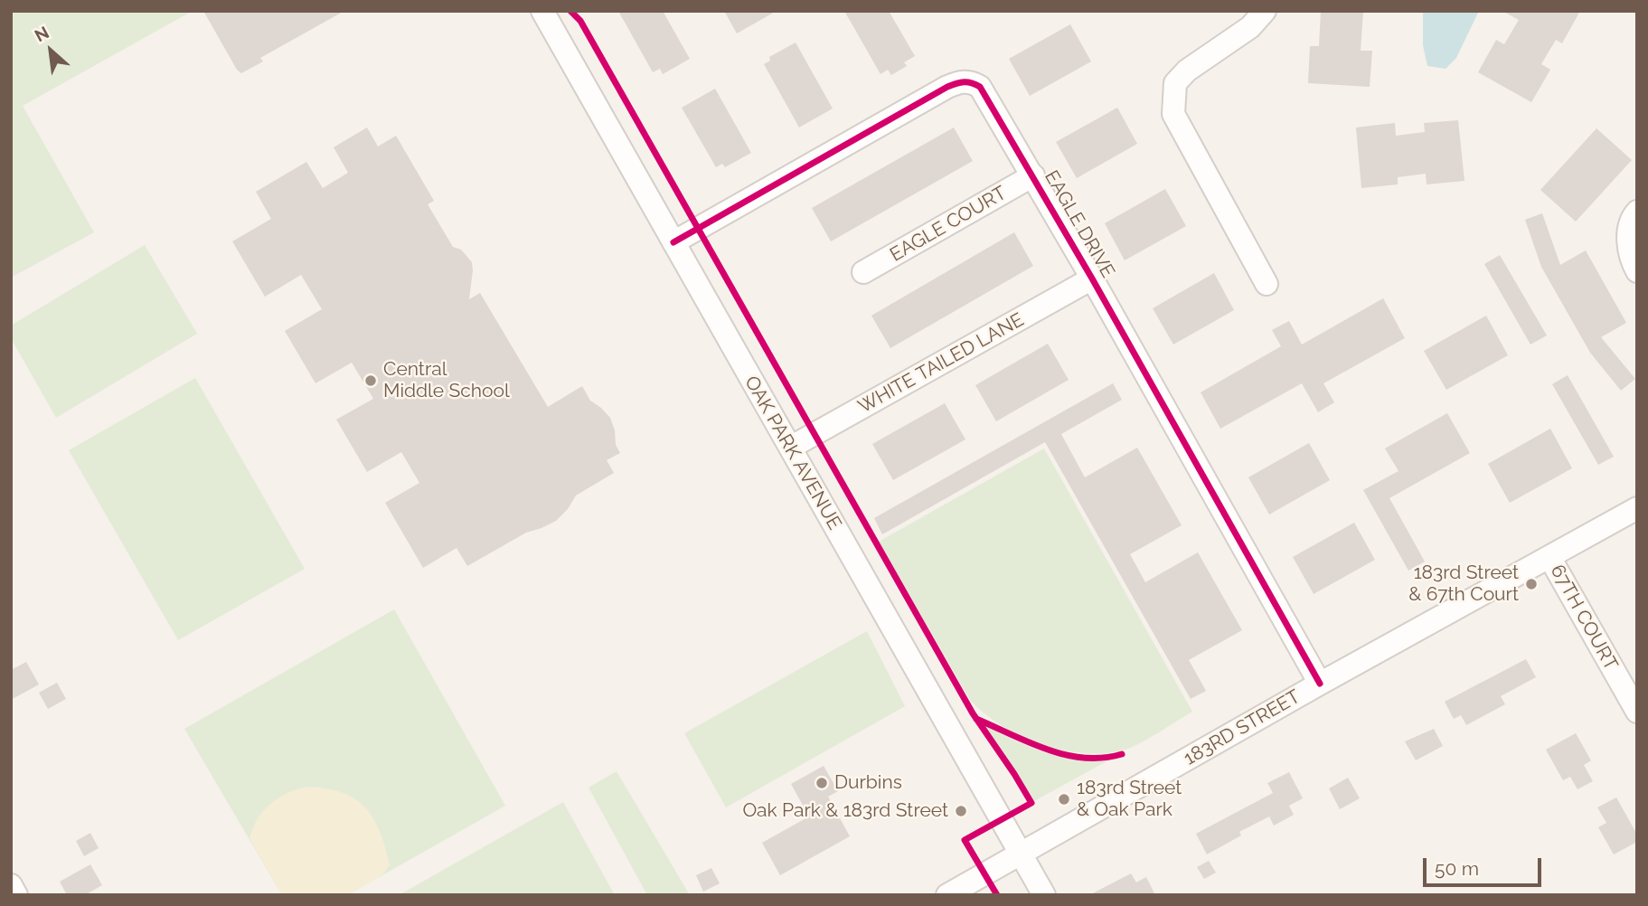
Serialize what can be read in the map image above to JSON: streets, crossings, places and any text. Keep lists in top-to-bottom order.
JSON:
{
  "streets": {
    "street": [
      "EAGLE COURT",
      "EAGLE DRIVE",
      "WHITE TAILED LANE",
      "OAK PARK AVENUE",
      "67TH COURT",
      "183RD STREET"
    ]
  },
  "crossings": [
    ["EAGLE COURT", "EAGLE DRIVE"],
    ["EAGLE DRIVE", "WHITE TAILED LANE"],
    ["EAGLE DRIVE", "OAK PARK AVENUE"],
    ["EAGLE DRIVE", "183RD STREET"],
    ["WHITE TAILED LANE", "OAK PARK AVENUE"],
    ["OAK PARK AVENUE", "183RD STREET"],
    ["67TH COURT", "183RD STREET"]
  ],
  "places": [
    "Central Middle School",
    "183rd Street & 67th Court",
    "Durbins",
    "183rd Street & Oak Park",
    "Oak Park & 183rd Street"
  ],
  "scale_bar": "50 m",
  "north": "top left"
}
